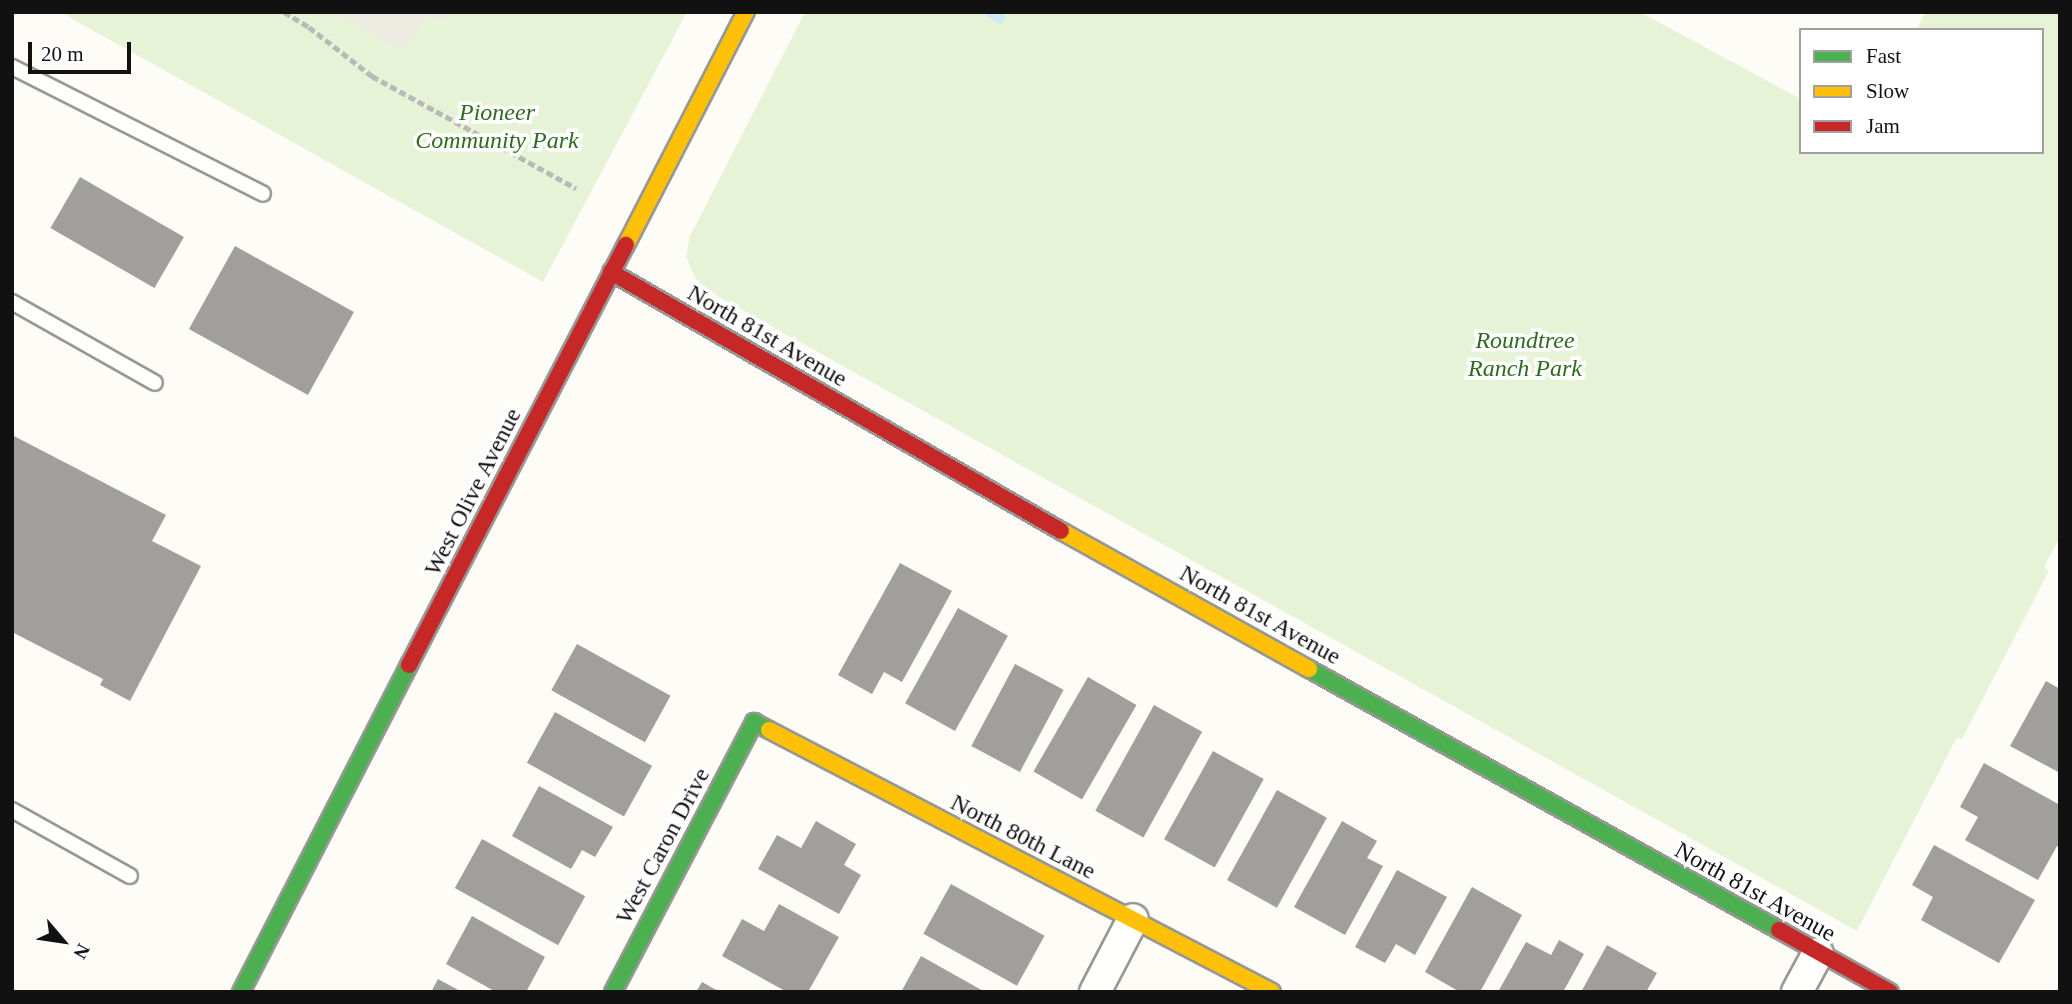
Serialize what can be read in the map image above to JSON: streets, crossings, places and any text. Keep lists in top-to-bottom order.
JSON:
{
  "streets": {
    "street": [
      "North 81st Avenue",
      "West Olive Avenue",
      "North 80th Lane",
      "West Caron Drive"
    ]
  },
  "crossings": [
    ["North 81st Avenue", "West Olive Avenue"],
    ["North 80th Lane", "West Caron Drive"]
  ],
  "parks": ["Pioneer Community Park", "Roundtree Ranch Park"],
  "legend": ["Fast", "Slow", "Jam"],
  "scale_bar": "20 m",
  "north": "bottom right"
}
